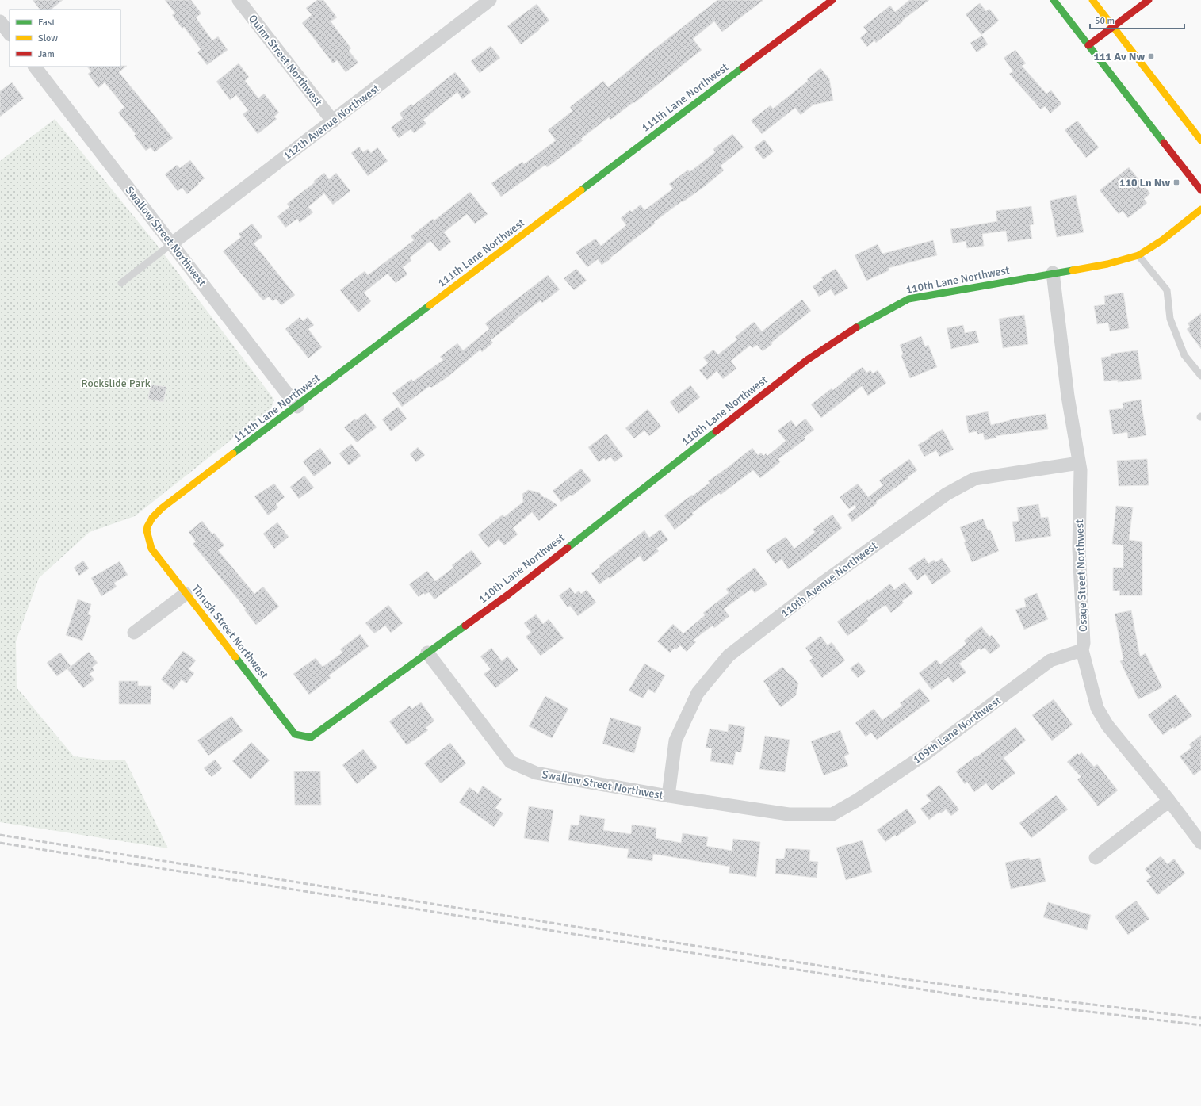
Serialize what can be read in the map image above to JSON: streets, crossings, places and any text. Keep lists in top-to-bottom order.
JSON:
{
  "streets": {
    "street": [
      "Quinn Street Northwest",
      "111th Lane Northwest",
      "112th Avenue Northwest",
      "Swallow Street Northwest",
      "110th Lane Northwest",
      "Osage Street Northwest",
      "110th Avenue Northwest",
      "Thrush Street Northwest",
      "109th Lane Northwest"
    ]
  },
  "crossings": [
    ["Quinn Street Northwest", "112th Avenue Northwest"],
    ["111th Lane Northwest", "Swallow Street Northwest"],
    ["111th Lane Northwest", "Thrush Street Northwest"],
    ["112th Avenue Northwest", "Swallow Street Northwest"],
    ["Swallow Street Northwest", "110th Lane Northwest"],
    ["Swallow Street Northwest", "110th Avenue Northwest"],
    ["Swallow Street Northwest", "109th Lane Northwest"],
    ["110th Lane Northwest", "Osage Street Northwest"],
    ["110th Lane Northwest", "Thrush Street Northwest"],
    ["Osage Street Northwest", "110th Avenue Northwest"],
    ["Osage Street Northwest", "109th Lane Northwest"]
  ],
  "parks": ["Rockslide Park"],
  "places": {
    "transit": ["111 Av Nw", "110 Ln Nw"]
  },
  "legend": ["Fast", "Slow", "Jam"],
  "scale_bar": "50 m"
}
